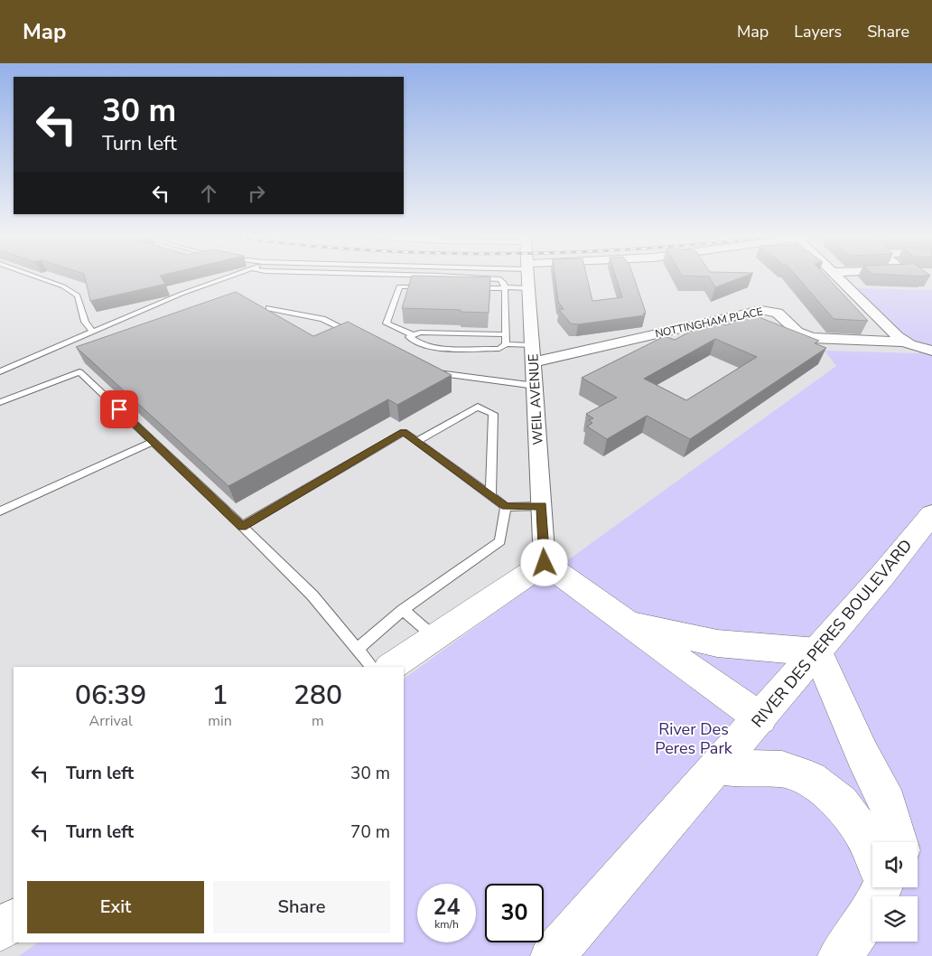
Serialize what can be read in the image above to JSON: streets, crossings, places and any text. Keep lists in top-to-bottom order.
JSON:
{
  "streets": {
    "main road": ["RIVER DES PERES BOULEVARD"],
    "street": ["NOTTINGHAM PLACE", "WEIL AVENUE"]
  },
  "crossings": [
    ["NOTTINGHAM PLACE", "WEIL AVENUE"]
  ],
  "parks": ["River Des Peres Park"],
  "page": {
    "header": "Map",
    "nav": ["Map", "Layers", "Share"],
    "turn": ["30 m", "Turn left"],
    "eta": [
      "06:39",
      "Arrival",
      "1",
      "min",
      "280",
      "m"
    ],
    "list": [
      {
        "name": "Turn left",
        "value": "30 m"
      },
      {
        "name": "Turn left",
        "value": "70 m"
      }
    ],
    "buttons": ["Exit", "Share"],
    "speed": "24 km/h",
    "limit": "30"
  }
}
